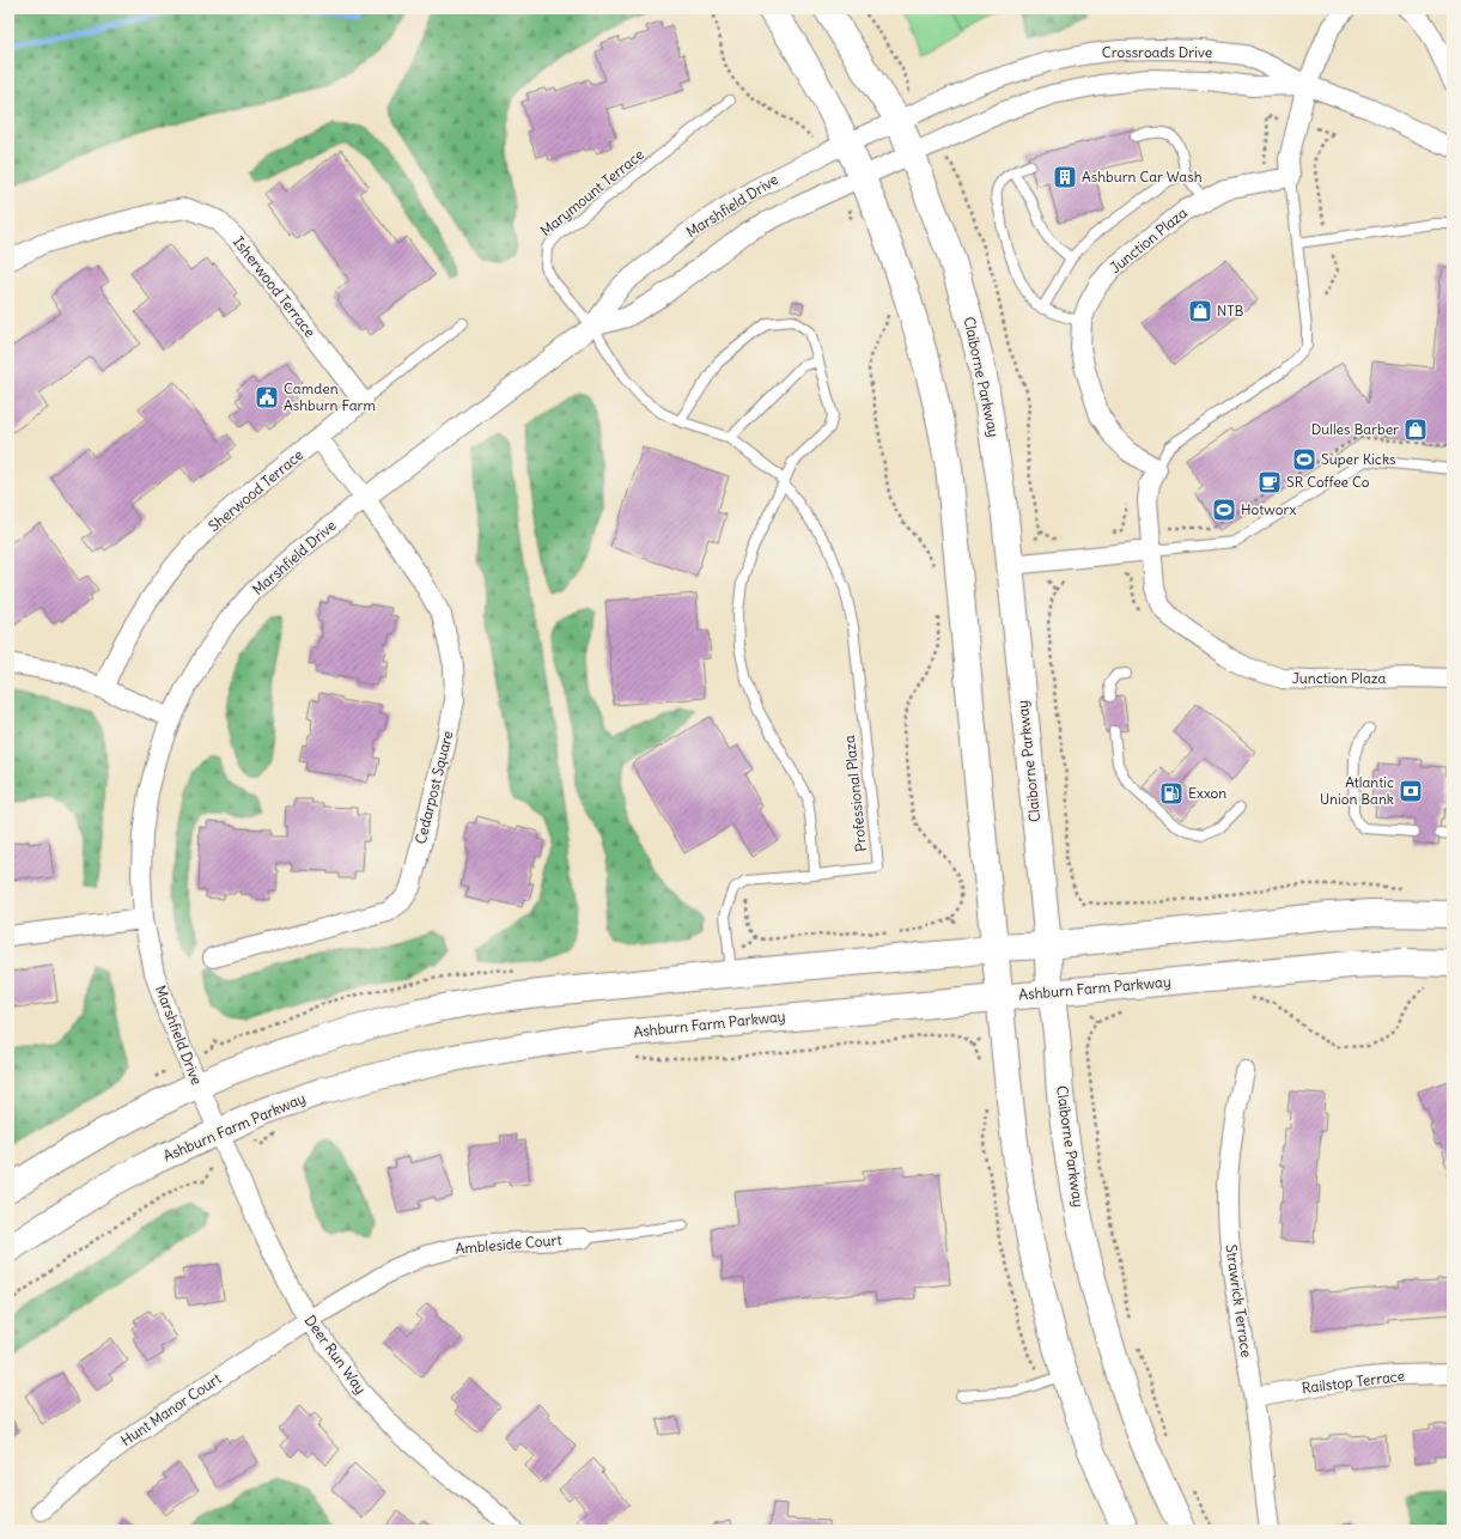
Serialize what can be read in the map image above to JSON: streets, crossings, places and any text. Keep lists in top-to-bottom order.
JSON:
{
  "streets": {
    "main road": ["Claiborne Parkway", "Ashburn Farm Parkway"],
    "street": [
      "Crossroads Drive",
      "Marshfield Drive",
      "Junction Plaza",
      "Isherwood Terrace",
      "Sherwood Terrace",
      "Cedarpost Square",
      "Ambleside Court",
      "Strawrick Terrace",
      "Deer Run Way",
      "Railstop Terrace",
      "Hunt Manor Court"
    ],
    "lane": ["Marymount Terrace", "Professional Plaza"]
  },
  "crossings": [
    ["Crossroads Drive", "Marshfield Drive"],
    ["Crossroads Drive", "Claiborne Parkway"],
    ["Marymount Terrace", "Marshfield Drive"],
    ["Marymount Terrace", "Professional Plaza"],
    ["Marshfield Drive", "Claiborne Parkway"],
    ["Marshfield Drive", "Cedarpost Square"],
    ["Marshfield Drive", "Professional Plaza"],
    ["Marshfield Drive", "Ashburn Farm Parkway"],
    ["Marshfield Drive", "Deer Run Way"],
    ["Claiborne Parkway", "Ashburn Farm Parkway"],
    ["Ashburn Farm Parkway", "Deer Run Way"],
    ["Ambleside Court", "Deer Run Way"],
    ["Ambleside Court", "Hunt Manor Court"],
    ["Strawrick Terrace", "Railstop Terrace"],
    ["Deer Run Way", "Hunt Manor Court"]
  ],
  "places": {
    "building": ["Ashburn Car Wash"],
    "shop": ["NTB", "Dulles Barber"],
    "public building": ["Camden Ashburn Farm"],
    "sports": ["Super Kicks", "Hotworx"],
    "cafe": ["SR Coffee Co"],
    "bank": ["Atlantic Union Bank"],
    "fuel station": ["Exxon"]
  }
}
